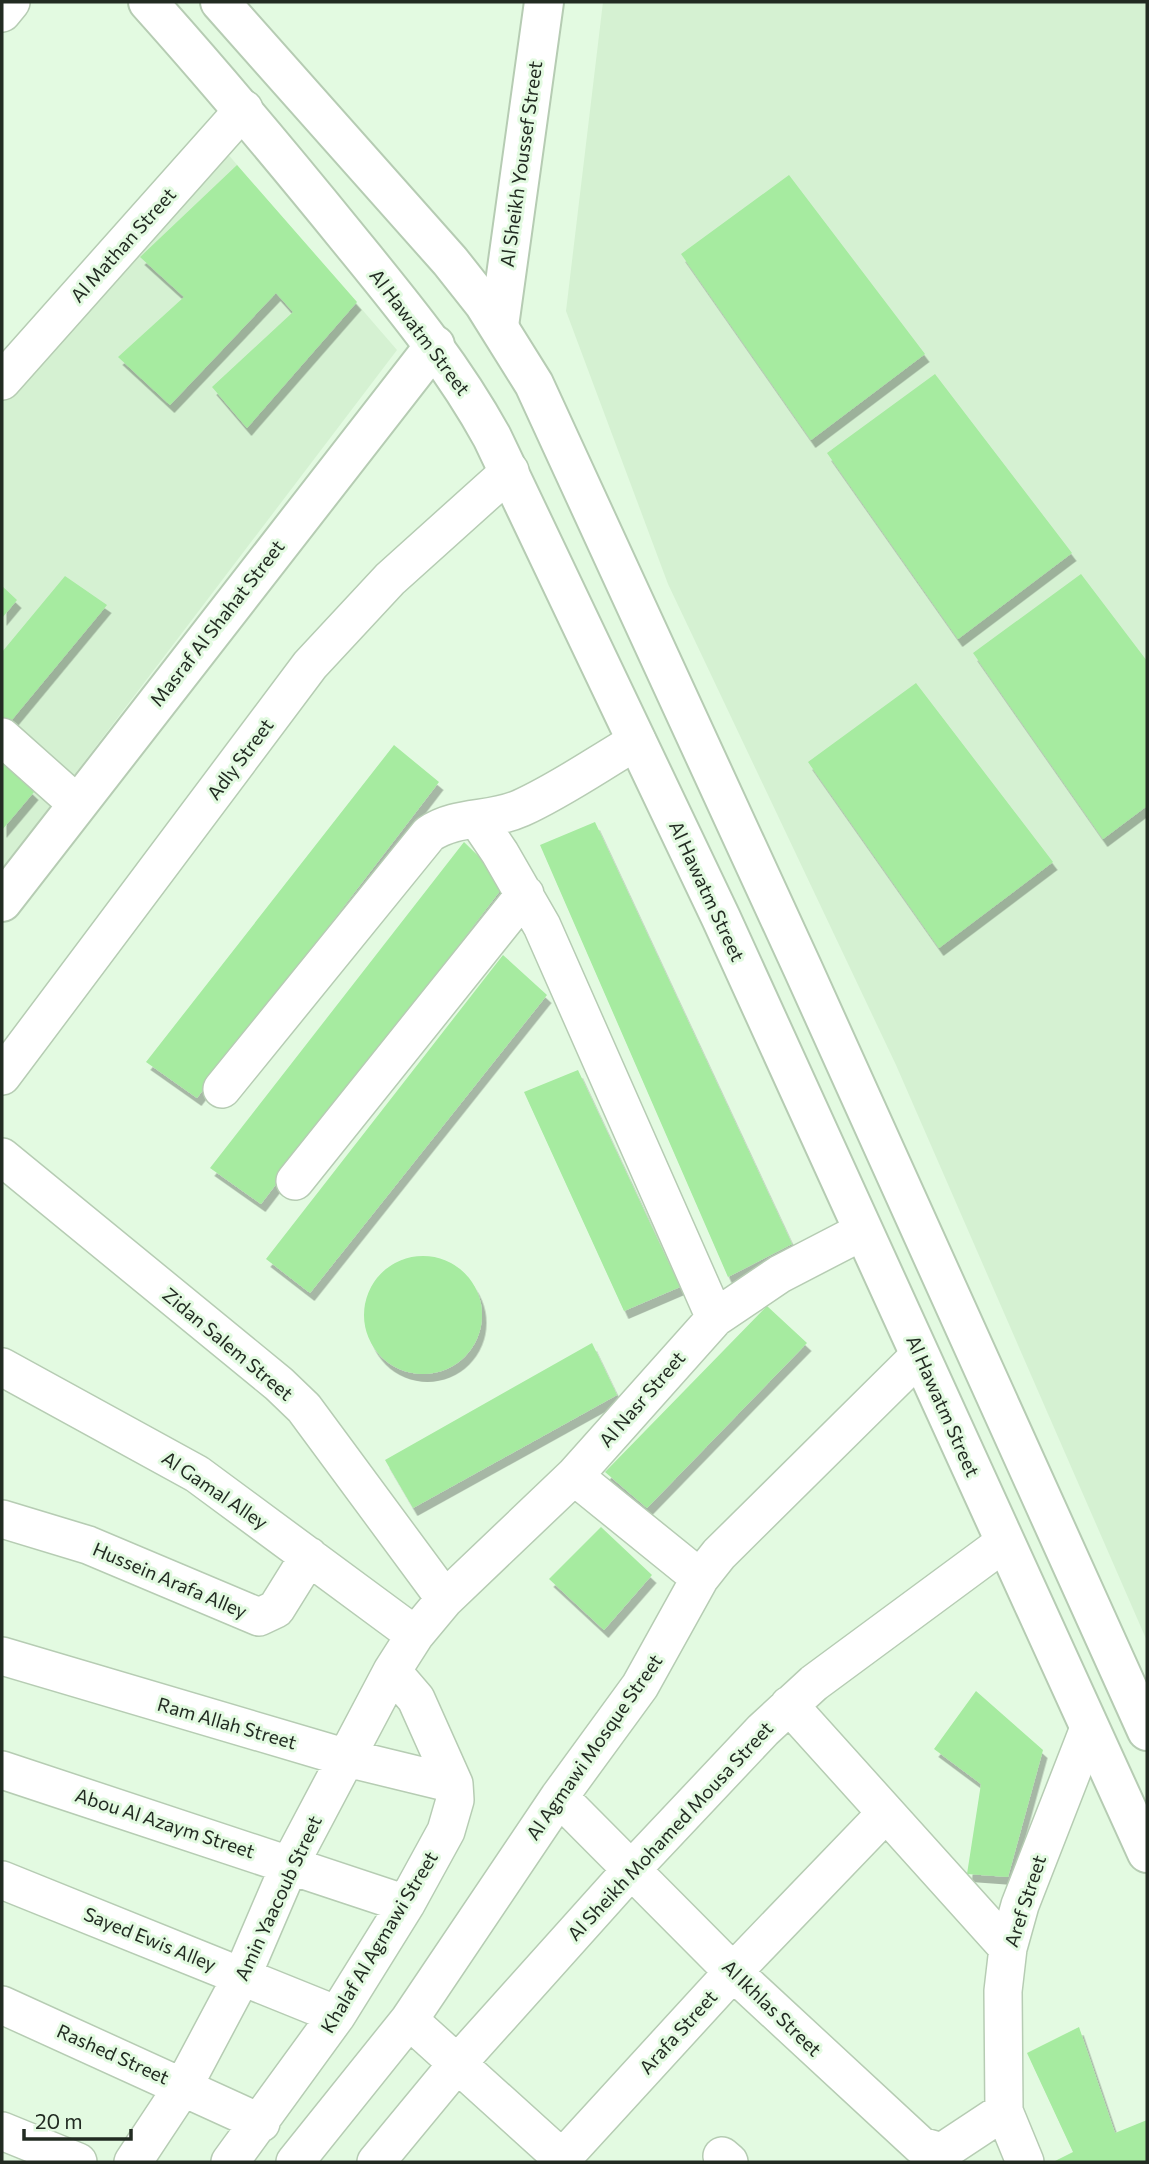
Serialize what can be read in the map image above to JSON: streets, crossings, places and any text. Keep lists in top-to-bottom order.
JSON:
{
  "streets": {
    "main road": ["Al Sheikh Youssef Street", "Al Hawatm Street", "Masraf Al Shahat Street"],
    "street": [
      "Al Mathan Street",
      "Adly Street",
      "Zidan Salem Street",
      "Al Nasr Street",
      "Al Gamal Alley",
      "Hussein Arafa Alley",
      "Ram Allah Street",
      "Al Agmawi Mosque Street",
      "Abou Al Azaym Street",
      "Al Sheikh Mohamed Mousa Street",
      "Amin Yaacoub Street",
      "Aref Street",
      "Sayed Ewis Alley",
      "Khalaf Al Agmawi Street",
      "Al Ikhlas Street",
      "Arafa Street",
      "Rashed Street"
    ]
  },
  "crossings": [
    ["Al Mathan Street", "Al Hawatm Street"],
    ["Al Hawatm Street", "Masraf Al Shahat Street"],
    ["Al Hawatm Street", "Adly Street"],
    ["Al Hawatm Street", "Al Nasr Street"],
    ["Al Hawatm Street", "Al Agmawi Mosque Street"],
    ["Al Hawatm Street", "Al Sheikh Mohamed Mousa Street"],
    ["Al Hawatm Street", "Aref Street"],
    ["Zidan Salem Street", "Al Nasr Street"],
    ["Zidan Salem Street", "Amin Yaacoub Street"],
    ["Al Nasr Street", "Amin Yaacoub Street"],
    ["Al Gamal Alley", "Hussein Arafa Alley"],
    ["Al Gamal Alley", "Amin Yaacoub Street"],
    ["Ram Allah Street", "Amin Yaacoub Street"],
    ["Ram Allah Street", "Khalaf Al Agmawi Street"],
    ["Al Agmawi Mosque Street", "Al Ikhlas Street"],
    ["Abou Al Azaym Street", "Amin Yaacoub Street"],
    ["Abou Al Azaym Street", "Khalaf Al Agmawi Street"],
    ["Al Sheikh Mohamed Mousa Street", "Al Ikhlas Street"],
    ["Amin Yaacoub Street", "Sayed Ewis Alley"],
    ["Amin Yaacoub Street", "Rashed Street"],
    ["Aref Street", "Al Ikhlas Street"],
    ["Sayed Ewis Alley", "Khalaf Al Agmawi Street"],
    ["Khalaf Al Agmawi Street", "Rashed Street"],
    ["Al Ikhlas Street", "Arafa Street"]
  ],
  "scale_bar": "20 m"
}
